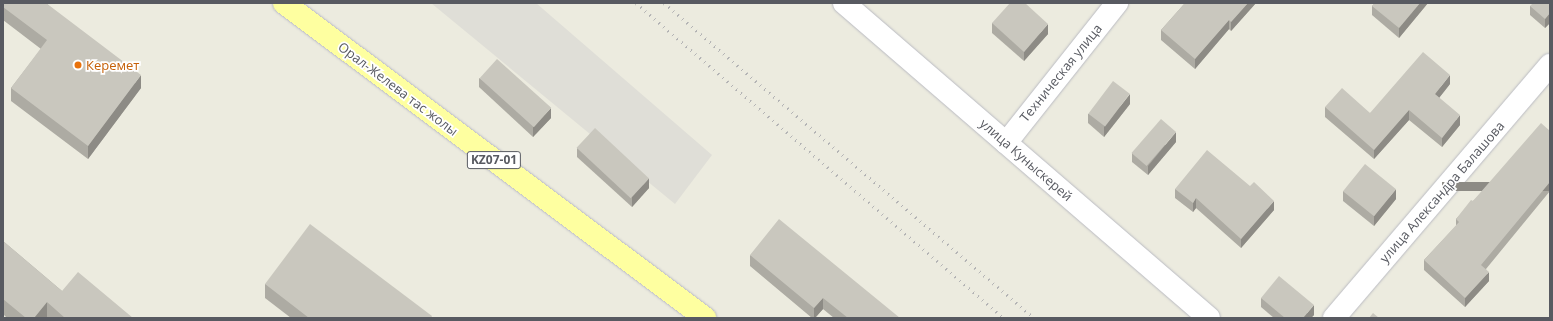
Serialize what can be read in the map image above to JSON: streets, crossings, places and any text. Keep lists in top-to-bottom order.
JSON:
{
  "streets": {
    "main road": ["Орал-Желева тас жолы", "KZ07-01"],
    "street": ["Техническая улица", "улица Куныскерей", "улица Александра Балашова"]
  },
  "crossings": [
    ["Техническая улица", "улица Куныскерей"]
  ],
  "places": ["Керемет"]
}
